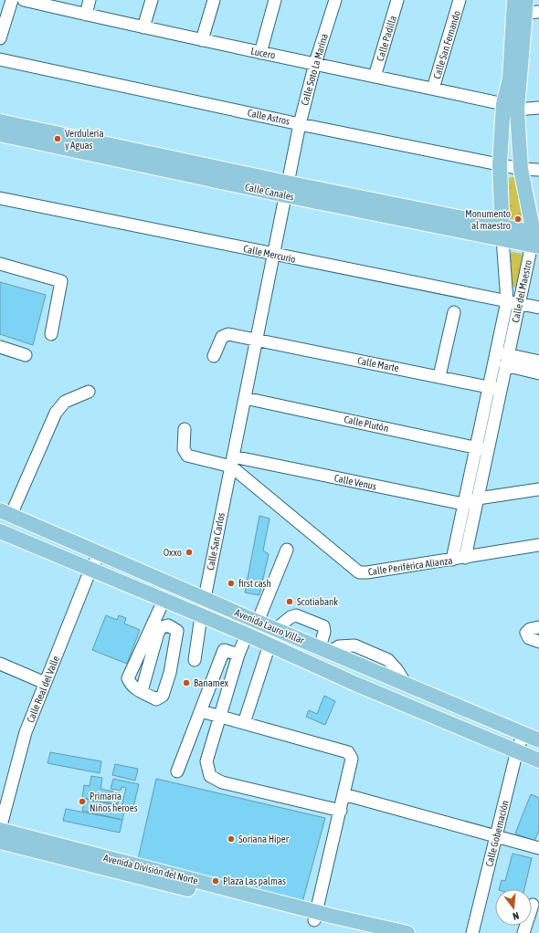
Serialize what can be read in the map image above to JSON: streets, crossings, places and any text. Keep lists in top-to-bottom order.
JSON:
{
  "streets": {
    "main road": [
      "Calle Canales",
      "Calle del Maestro",
      "Avenida Lauro Villar",
      "Avenida División del Norte"
    ],
    "street": [
      "Calle Padilla",
      "Calle San Fernando",
      "Lucero",
      "Calle Soto La Marina",
      "Calle Astros",
      "Calle Mercurio",
      "Calle Marte",
      "Calle Plutón",
      "Calle Venus",
      "Calle San Carlos",
      "Calle Periférica Alianza",
      "Calle Real del Valle",
      "Calle Gobernación"
    ]
  },
  "crossings": [
    ["Calle Padilla", "Lucero"],
    ["Calle San Fernando", "Lucero"],
    ["Lucero", "Calle Soto La Marina"],
    ["Lucero", "Calle del Maestro"],
    ["Calle Soto La Marina", "Calle Astros"],
    ["Calle Soto La Marina", "Calle Canales"],
    ["Calle Soto La Marina", "Calle San Carlos"],
    ["Calle Astros", "Calle del Maestro"],
    ["Calle Canales", "Calle del Maestro"],
    ["Calle Canales", "Calle San Carlos"],
    ["Calle Mercurio", "Calle del Maestro"],
    ["Calle Mercurio", "Calle San Carlos"],
    ["Calle del Maestro", "Calle Marte"],
    ["Calle del Maestro", "Calle Plutón"],
    ["Calle del Maestro", "Calle Venus"],
    ["Calle del Maestro", "Calle Periférica Alianza"],
    ["Calle Marte", "Calle San Carlos"],
    ["Calle Plutón", "Calle San Carlos"],
    ["Calle Venus", "Calle San Carlos"],
    ["Calle Venus", "Calle Periférica Alianza"],
    ["Calle San Carlos", "Calle Periférica Alianza"],
    ["Calle San Carlos", "Avenida Lauro Villar"],
    ["Avenida Lauro Villar", "Calle Real del Valle"],
    ["Avenida Lauro Villar", "Calle Gobernación"],
    ["Calle Real del Valle", "Avenida División del Norte"]
  ],
  "places": [
    "Verduleria y Aguas",
    "Monumento al maestro",
    "Oxxo",
    "first cash",
    "Scotiabank",
    "Banamex",
    "Primaria Niños heroes",
    "Soriana Híper",
    "Plaza Las palmas"
  ],
  "north": "bottom"
}
